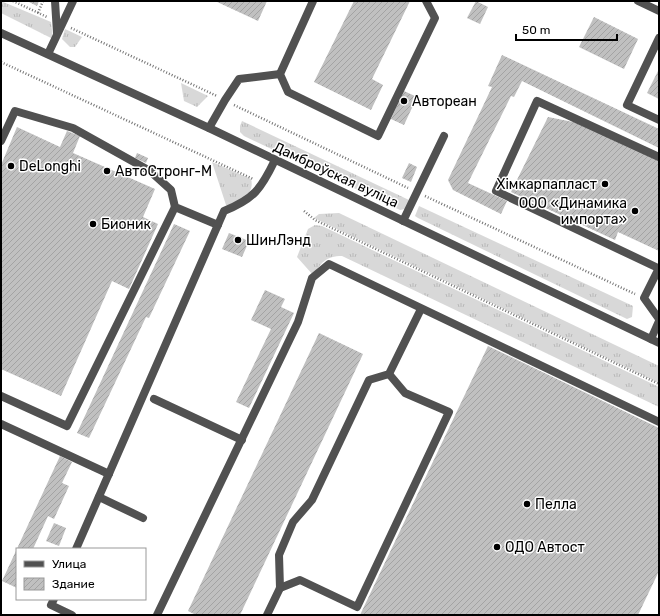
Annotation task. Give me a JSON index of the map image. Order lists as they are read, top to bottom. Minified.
{"streets":{"street":["Дамброўская вуліца"]},"places":["Автореан","DeLonghi","АвтоСтронг-М","Хімкарпапласт","ООО «Динамика импорта»","Бионик","ШинЛэнд","Пелла","ОДО Автост"],"legend":["Улица","Здание"],"scale_bar":"50 m"}
